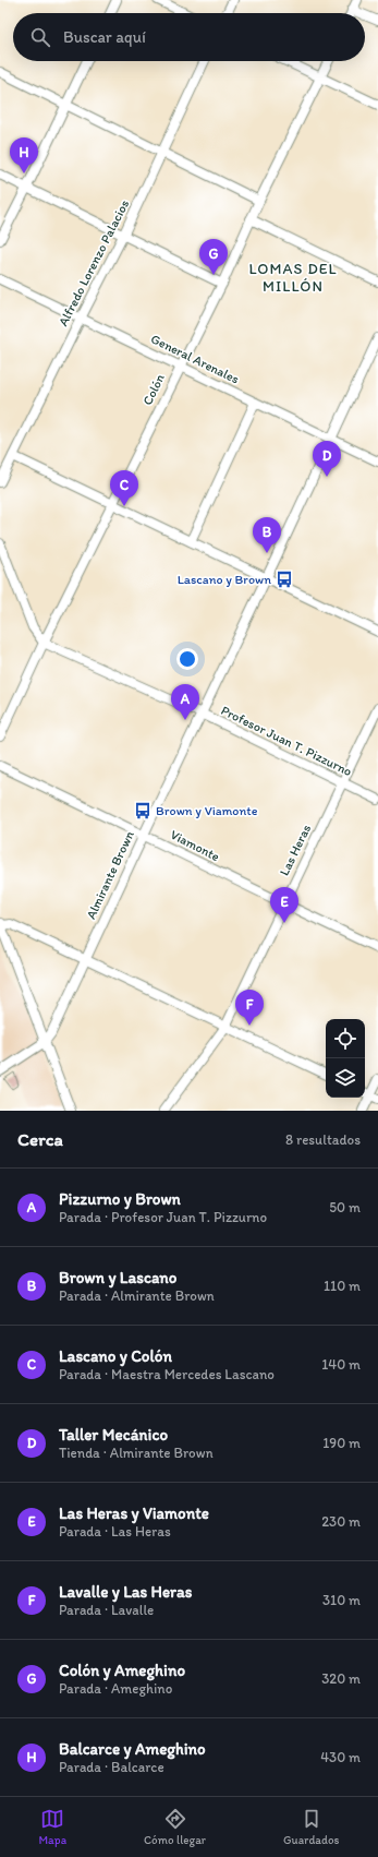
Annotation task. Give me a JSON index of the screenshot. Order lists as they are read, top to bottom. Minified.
{"streets":{"street":["Alfredo Lorenzo Palacios","General Arenales","Colón","Profesor Juan T. Pizzurno","Viamonte","Las Heras","Almirante Brown"]},"crossings":[["Alfredo Lorenzo Palacios","General Arenales"],["General Arenales","Colón"],["General Arenales","Almirante Brown"],["Colón","Profesor Juan T. Pizzurno"],["Profesor Juan T. Pizzurno","Las Heras"],["Profesor Juan T. Pizzurno","Almirante Brown"],["Viamonte","Las Heras"],["Viamonte","Almirante Brown"]],"districts":["LOMAS DEL MILLÓN"],"places":{"bus stop":["Lascano y Brown","Brown y Viamonte"]},"page":{"search":"Buscar aquí","pins":["H","G","D","C","B","A","E","F"],"heading":["Cerca","8 resultados"],"list":[{"mark":"A","name":"Pizzurno y Brown","note":"Parada · Profesor Juan T. Pizzurno","value":"50 m"},{"mark":"B","name":"Brown y Lascano","note":"Parada · Almirante Brown","value":"110 m"},{"mark":"C","name":"Lascano y Colón","note":"Parada · Maestra Mercedes Lascano","value":"140 m"},{"mark":"D","name":"Taller Mecánico","note":"Tienda · Almirante Brown","value":"190 m"},{"mark":"E","name":"Las Heras y Viamonte","note":"Parada · Las Heras","value":"230 m"},{"mark":"F","name":"Lavalle y Las Heras","note":"Parada · Lavalle","value":"310 m"},{"mark":"G","name":"Colón y Ameghino","note":"Parada · Ameghino","value":"320 m"},{"mark":"H","name":"Balcarce y Ameghino","note":"Parada · Balcarce","value":"430 m"}],"nav":["Mapa","Cómo llegar","Guardados"]}}
